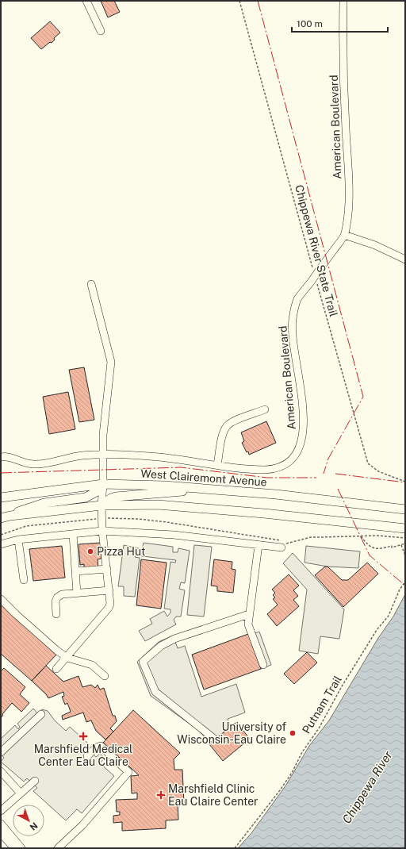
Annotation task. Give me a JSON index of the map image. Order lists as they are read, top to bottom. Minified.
{"streets":{"main road":["West Clairemont Avenue"],"street":["American Boulevard"],"path":["Chippewa River State Trail","Putnam Trail"]},"crossings":[["American Boulevard","Chippewa River State Trail"]],"water":["Chippewa River"],"places":{"other":["Pizza Hut","University of Wisconsin-Eau Claire"],"health":["Marshfield Medical Center Eau Claire","Marshfield Clinic Eau Claire Center"]},"scale_bar":"100 m","north":"bottom right"}
